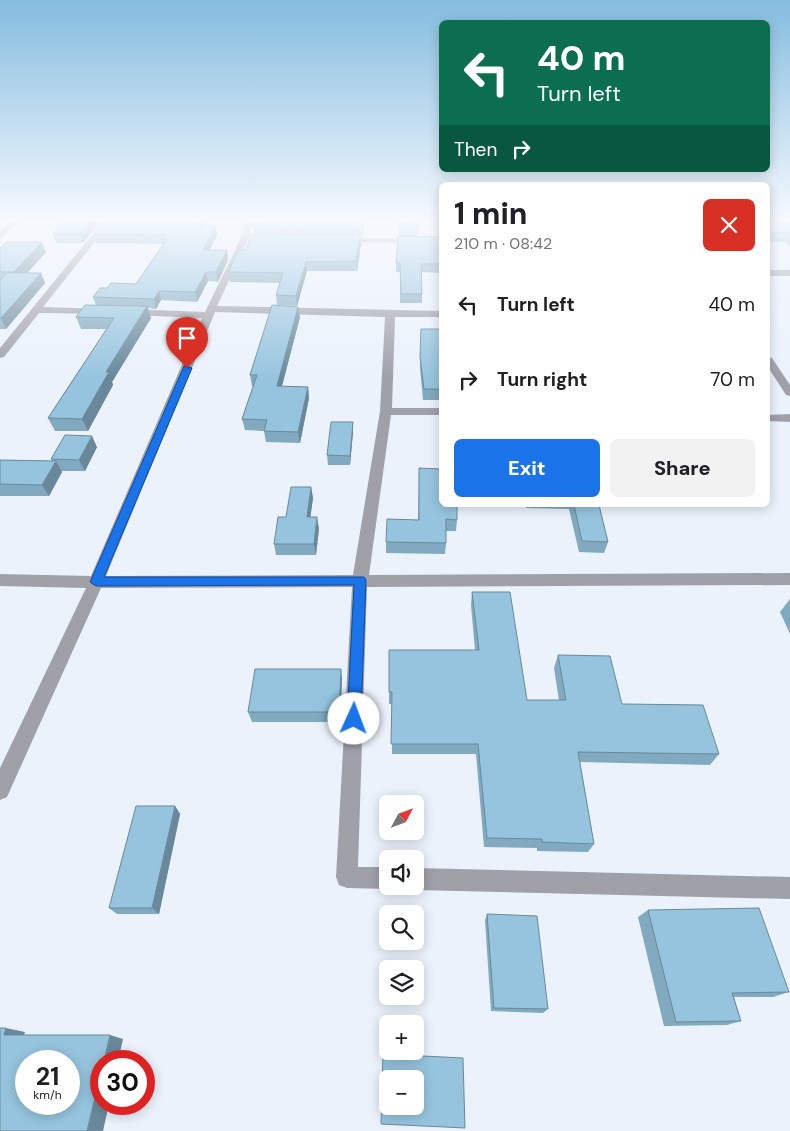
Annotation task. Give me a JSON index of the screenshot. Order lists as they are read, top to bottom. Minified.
{"north":"top right","page":{"turn":["40 m","Turn left"],"then":"Then","heading":["1 min","210 m · 08:42"],"list":[{"name":"Turn left","value":"40 m"},{"name":"Turn right","value":"70 m"}],"buttons":["Exit","Share"],"map_buttons":["+","−"],"speed":"21 km/h","limit":"30"}}
